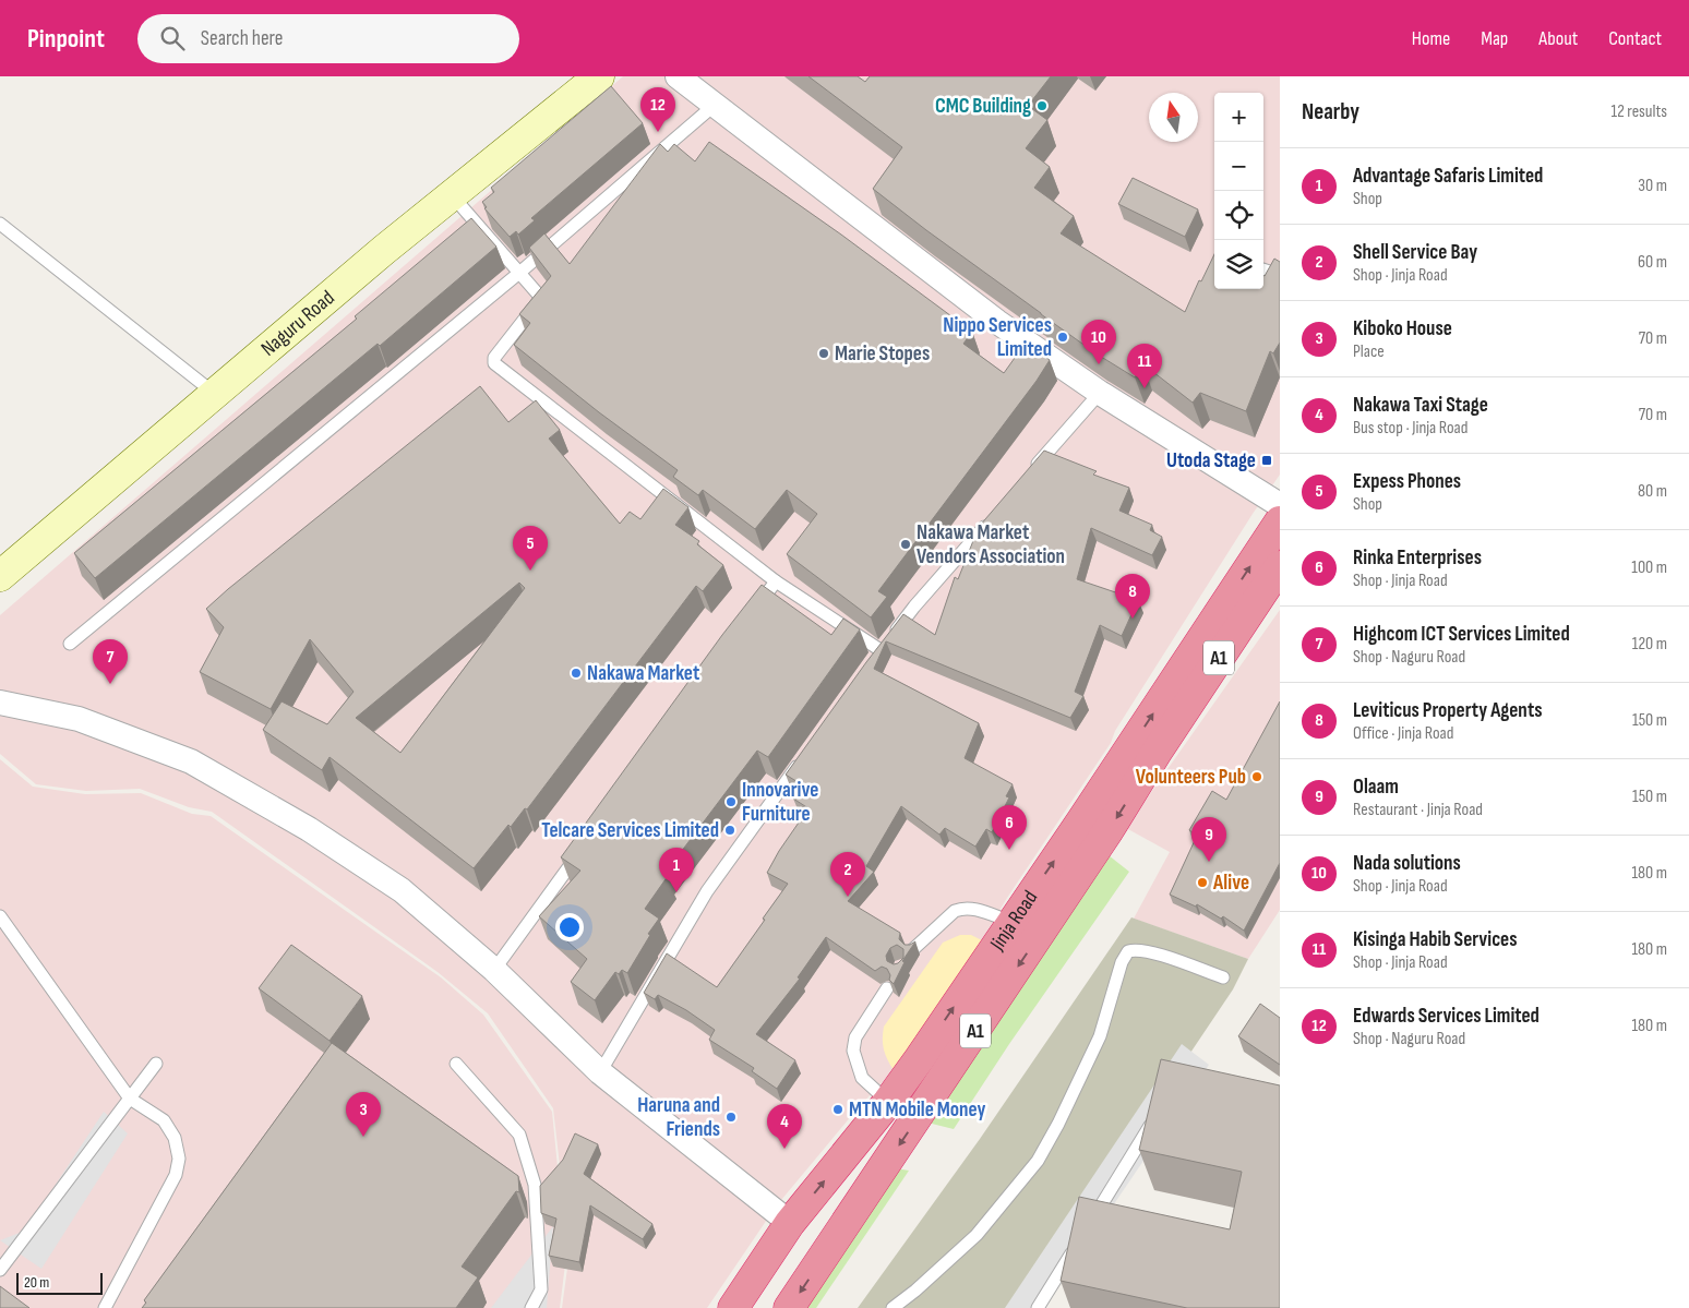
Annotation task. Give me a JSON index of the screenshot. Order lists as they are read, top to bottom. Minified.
{"streets":{"highway":["A1","Jinja Road"],"street":["Naguru Road"]},"places":{"other":["CMC Building","Nippo Services Limited","Marie Stopes","Nakawa Market Vendors Association","Nakawa Market","Volunteers Pub","Innovarive Furniture","Telcare Services Limited","Alive","MTN Mobile Money","Haruna and Friends"],"transit":["Utoda Stage"]},"scale_bar":"20 m","north":"top","page":{"header":"Pinpoint","search":"Search here","nav":["Home","Map","About","Contact"],"heading":["Nearby","12 results"],"pins":["12","10","11","5","8","7","6","9","1","2","3","4"],"map_buttons":["+","−"],"list":[{"mark":"1","name":"Advantage Safaris Limited","note":"Shop","value":"30 m"},{"mark":"2","name":"Shell Service Bay","note":"Shop · Jinja Road","value":"60 m"},{"mark":"3","name":"Kiboko House","note":"Place","value":"70 m"},{"mark":"4","name":"Nakawa Taxi Stage","note":"Bus stop · Jinja Road","value":"70 m"},{"mark":"5","name":"Expess Phones","note":"Shop","value":"80 m"},{"mark":"6","name":"Rinka Enterprises","note":"Shop · Jinja Road","value":"100 m"},{"mark":"7","name":"Highcom ICT Services Limited","note":"Shop · Naguru Road","value":"120 m"},{"mark":"8","name":"Leviticus Property Agents","note":"Office · Jinja Road","value":"150 m"},{"mark":"9","name":"Olaam","note":"Restaurant · Jinja Road","value":"150 m"},{"mark":"10","name":"Nada solutions","note":"Shop · Jinja Road","value":"180 m"},{"mark":"11","name":"Kisinga Habib Services","note":"Shop · Jinja Road","value":"180 m"},{"mark":"12","name":"Edwards Services Limited","note":"Shop · Naguru Road","value":"180 m"}],"scale":"20 m"}}
